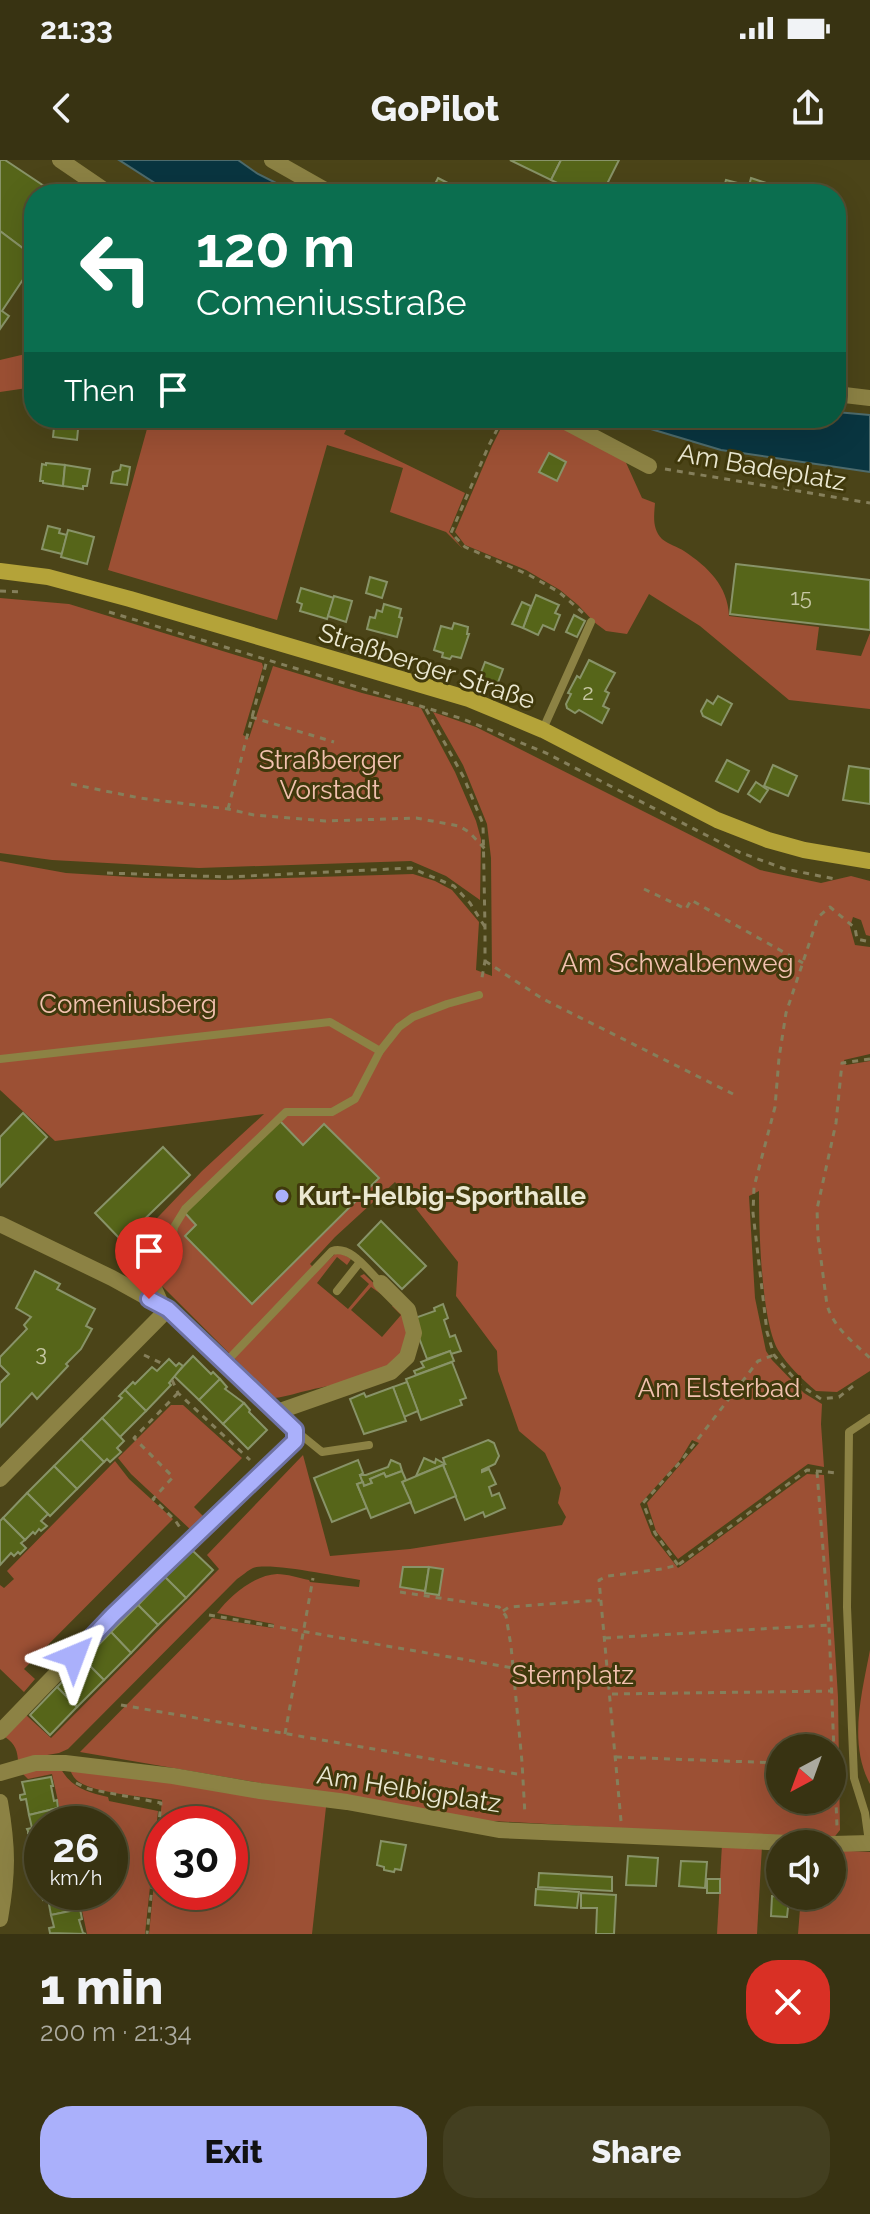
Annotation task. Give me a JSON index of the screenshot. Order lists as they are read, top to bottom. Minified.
{"streets":{"main road":["Straßberger Straße"],"street":["Am Helbigplatz"],"path":["Am Badeplatz"]},"parks":["Straßberger Vorstadt","Am Schwalbenweg","Comeniusberg","Am Elsterbad","Sternplatz"],"places":["Kurt-Helbig-Sporthalle"],"house_numbers":["15","2","3"],"north":"bottom left","page":{"status":"21:33","header":"GoPilot","turn":["120 m","Comeniusstraße"],"then":"Then","speed":"26 km/h","limit":"30","heading":["1 min","200 m · 21:34"],"buttons":["Exit","Share"]}}
